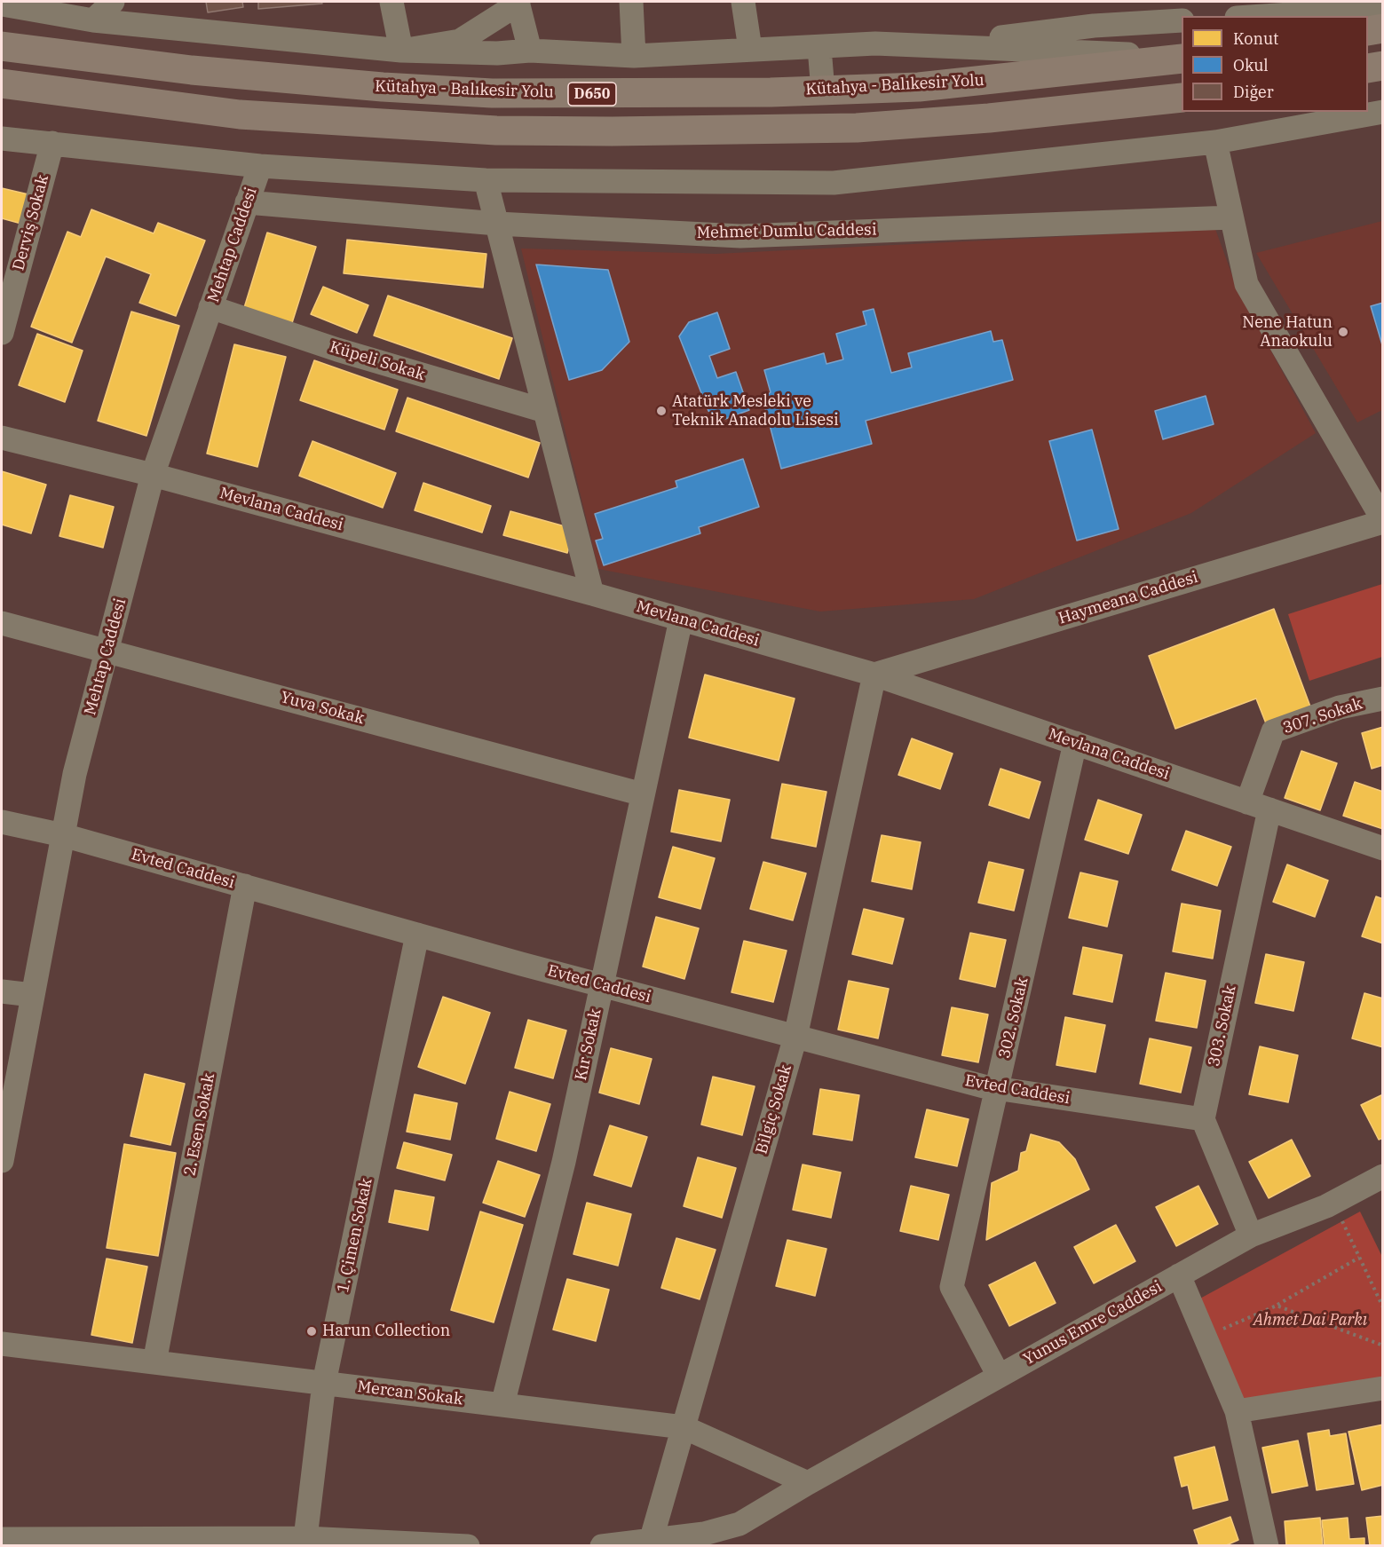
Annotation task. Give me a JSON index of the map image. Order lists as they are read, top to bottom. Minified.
{"streets":{"highway":["Kütahya - Balıkesir Yolu","D650"],"street":["Derviş Sokak","Mehmet Dumlu Caddesi","Mehtap Caddesi","Küpeli Sokak","Mevlana Caddesi","Haymeana Caddesi","Yuva Sokak","307. Sokak","Evted Caddesi","302. Sokak","303. Sokak","Kır Sokak","Bilgiç Sokak","2. Esen Sokak","1. Çimen Sokak","Yunus Emre Caddesi","Mercan Sokak"]},"crossings":[["Mehmet Dumlu Caddesi","Mehtap Caddesi"],["Mehtap Caddesi","Küpeli Sokak"],["Mehtap Caddesi","Mevlana Caddesi"],["Mehtap Caddesi","Yuva Sokak"],["Mehtap Caddesi","Evted Caddesi"],["Mevlana Caddesi","Haymeana Caddesi"],["Mevlana Caddesi","307. Sokak"],["Mevlana Caddesi","302. Sokak"],["Mevlana Caddesi","303. Sokak"],["Mevlana Caddesi","Kır Sokak"],["Mevlana Caddesi","Bilgiç Sokak"],["Haymeana Caddesi","Bilgiç Sokak"],["Yuva Sokak","Kır Sokak"],["307. Sokak","303. Sokak"],["Evted Caddesi","302. Sokak"],["Evted Caddesi","303. Sokak"],["Evted Caddesi","Kır Sokak"],["Evted Caddesi","Bilgiç Sokak"],["Evted Caddesi","2. Esen Sokak"],["Evted Caddesi","1. Çimen Sokak"],["302. Sokak","Yunus Emre Caddesi"],["Kır Sokak","Mercan Sokak"],["Bilgiç Sokak","Yunus Emre Caddesi"],["Bilgiç Sokak","Mercan Sokak"],["2. Esen Sokak","Mercan Sokak"],["1. Çimen Sokak","Mercan Sokak"],["Yunus Emre Caddesi","Mercan Sokak"]],"parks":["Ahmet Dai Parkı"],"places":["Nene Hatun Anaokulu","Atatürk Mesleki ve Teknik Anadolu Lisesi","Harun Collection"],"legend":["Konut","Okul","Diğer"]}
